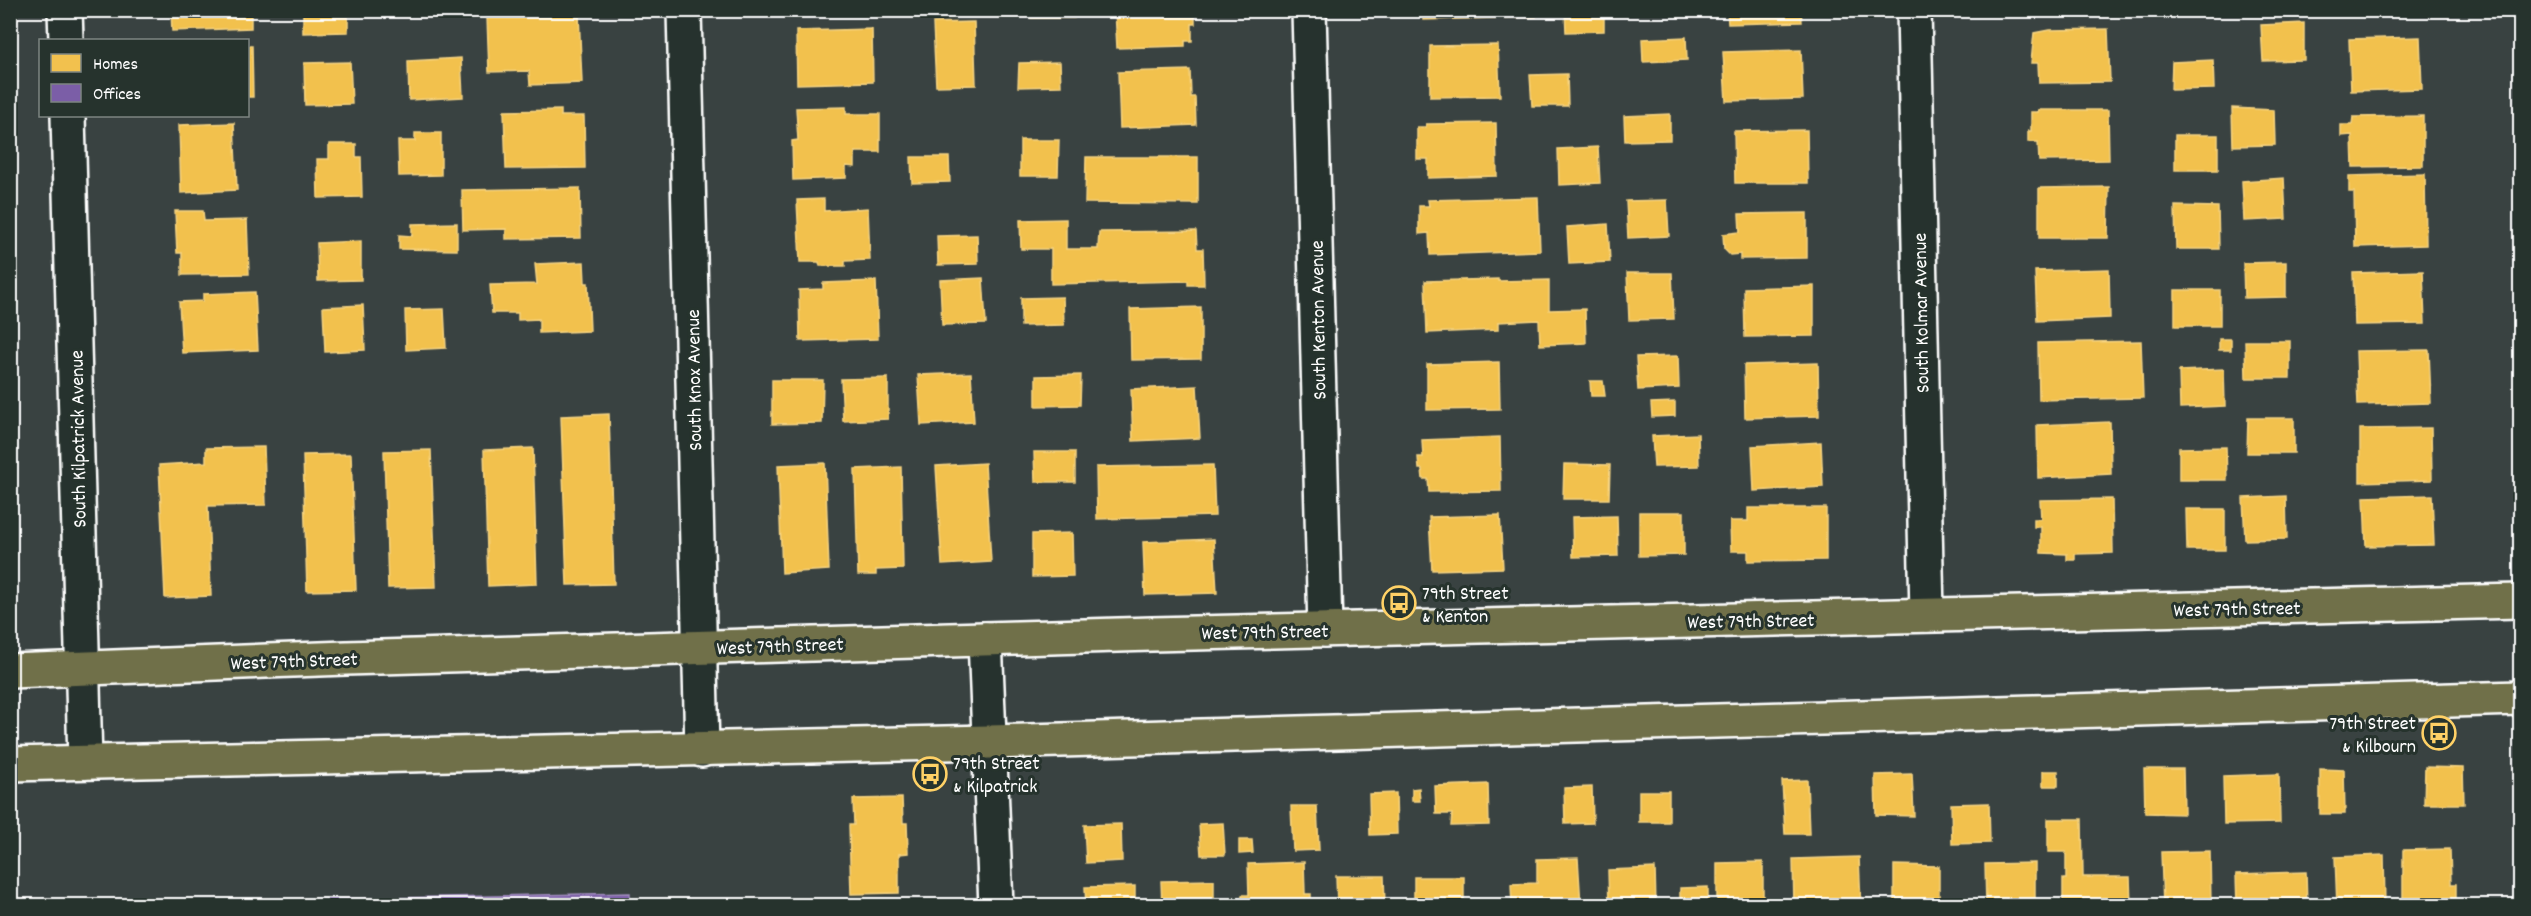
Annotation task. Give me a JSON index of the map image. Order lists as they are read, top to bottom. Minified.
{"streets":{"main road":["West 79th Street"],"street":["South Kolmar Avenue","South Kenton Avenue","South Knox Avenue","South Kilpatrick Avenue"]},"crossings":[["South Kolmar Avenue","West 79th Street"],["South Kenton Avenue","West 79th Street"],["South Knox Avenue","West 79th Street"],["South Kilpatrick Avenue","West 79th Street"]],"places":{"bus stop":["79th Street & Kenton","79th Street & Kilbourn","79th Street & Kilpatrick"]},"legend":["Homes","Offices"]}
